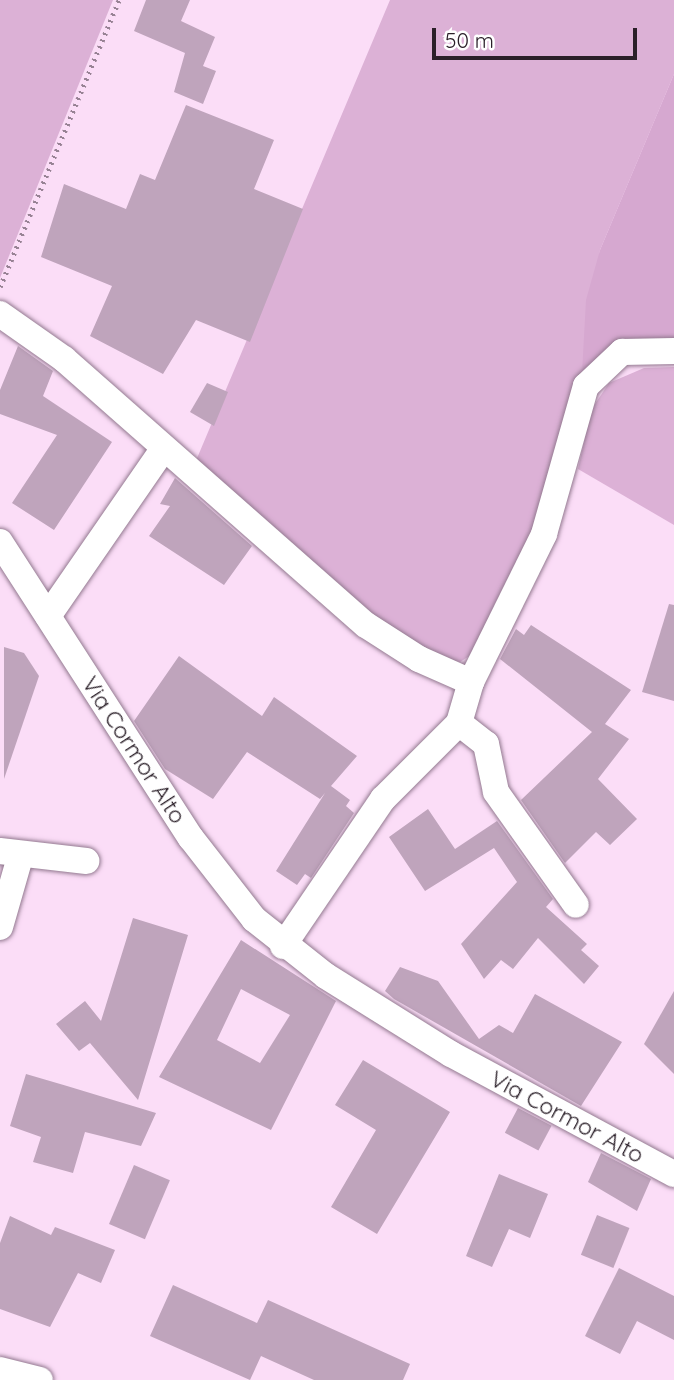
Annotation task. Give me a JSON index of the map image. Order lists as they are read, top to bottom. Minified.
{"streets":{"street":["Via Cormor Alto"]},"scale_bar":"50 m"}
